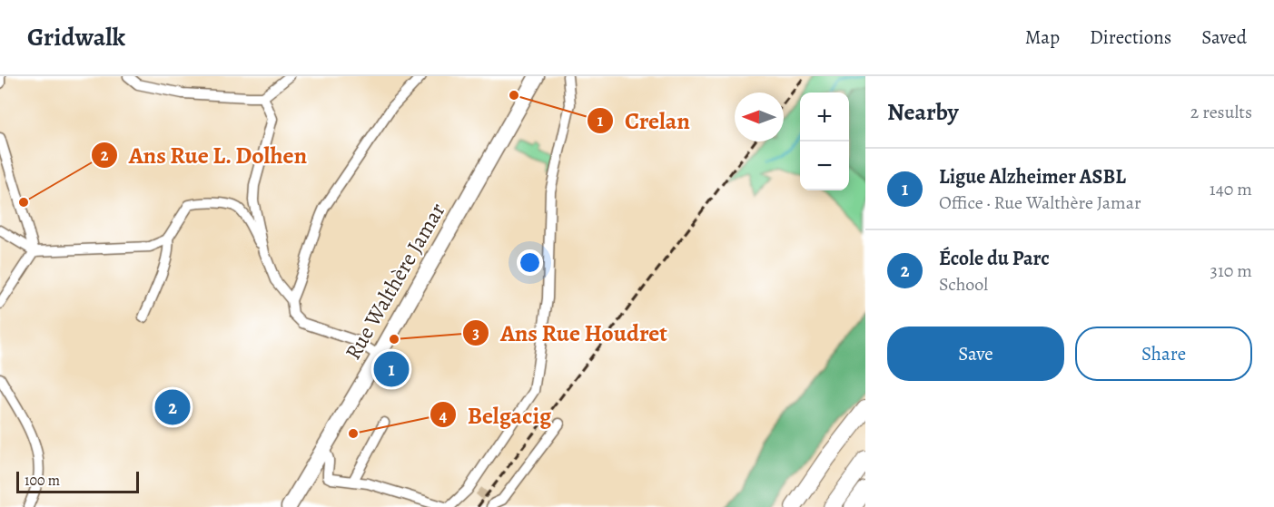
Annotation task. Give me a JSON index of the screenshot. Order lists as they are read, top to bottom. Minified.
{"streets":{"main road":["Rue Walthère Jamar"]},"places":["Crelan","Ans Rue L. Dolhen","Ans Rue Houdret","Belgacig"],"scale_bar":"100 m","north":"left","page":{"header":"Gridwalk","nav":["Map","Directions","Saved"],"heading":["Nearby","2 results"],"map_buttons":["+","−"],"list":[{"mark":"1","name":"Ligue Alzheimer ASBL","note":"Office · Rue Walthère Jamar","value":"140 m"},{"mark":"2","name":"École du Parc","note":"School","value":"310 m"}],"buttons":["Save","Share"],"pins":["1","2"],"scale":"100 m"}}
